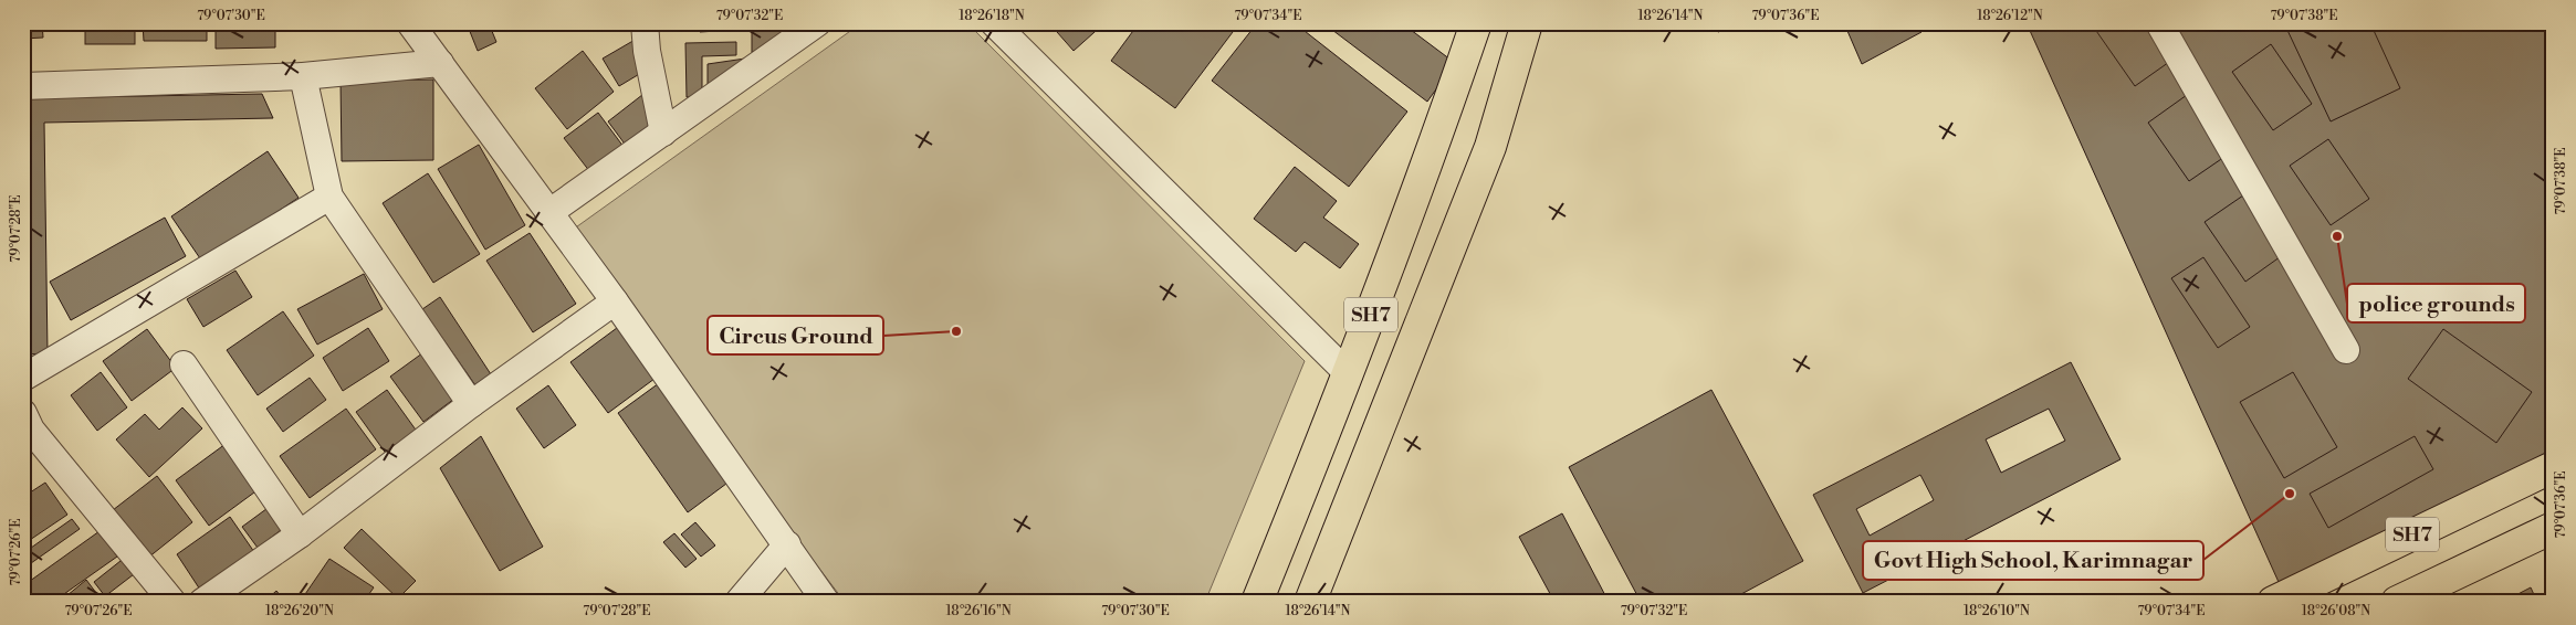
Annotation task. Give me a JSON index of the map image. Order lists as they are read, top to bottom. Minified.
{"streets":{"main road":["SH7"]},"places":["police grounds","Circus Ground","Govt High School, Karimnagar"],"coordinates":["79°07'30\"E","79°07'32\"E","18°26'18\"N","79°07'34\"E","18°26'14\"N","79°07'36\"E","18°26'12\"N","79°07'38\"E","79°07'28\"E","79°07'26\"E","18°26'20\"N","18°26'16\"N","18°26'10\"N","18°26'08\"N"]}
